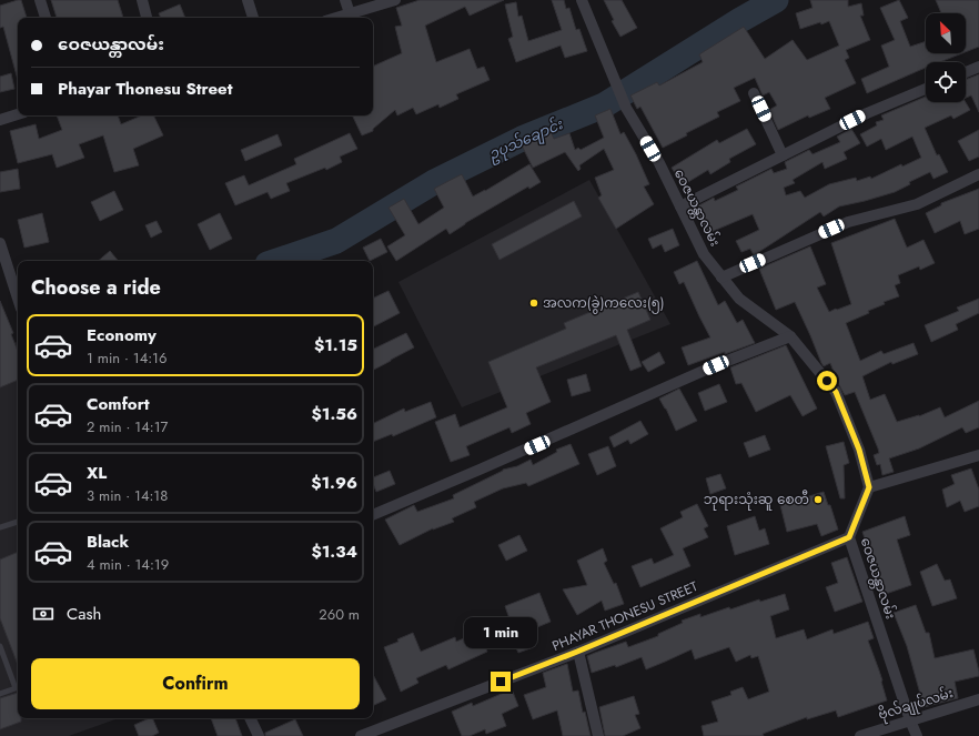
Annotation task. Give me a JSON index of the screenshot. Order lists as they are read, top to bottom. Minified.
{"streets":{"street":["ဝေဇယန္တာလမ်း","PHAYAR THONESU STREET","ဗိုလ်ချုပ်လမ်း"]},"crossings":[["ဝေဇယန္တာလမ်း","PHAYAR THONESU STREET"],["ဝေဇယန္တာလမ်း","ဗိုလ်ချုပ်လမ်း"]],"water":["ဥပုသ်ချောင်း"],"places":["အလက(ခွဲ)ကလေး(၅)","ဘုရားသုံးဆူ စေတီ"],"north":"top left","page":{"banner":["ဝေဇယန္တာလမ်း","Phayar Thonesu Street"],"heading":"Choose a ride","list":[{"name":"Economy","note":"1 min · 14:16","value":"$1.15"},{"name":"Comfort","note":"2 min · 14:17","value":"$1.56"},{"name":"XL","note":"3 min · 14:18","value":"$1.96"},{"name":"Black","note":"4 min · 14:19","value":"$1.34"}],"pay":["Cash","260 m"],"bubble":"1 min","buttons":"Confirm"}}
